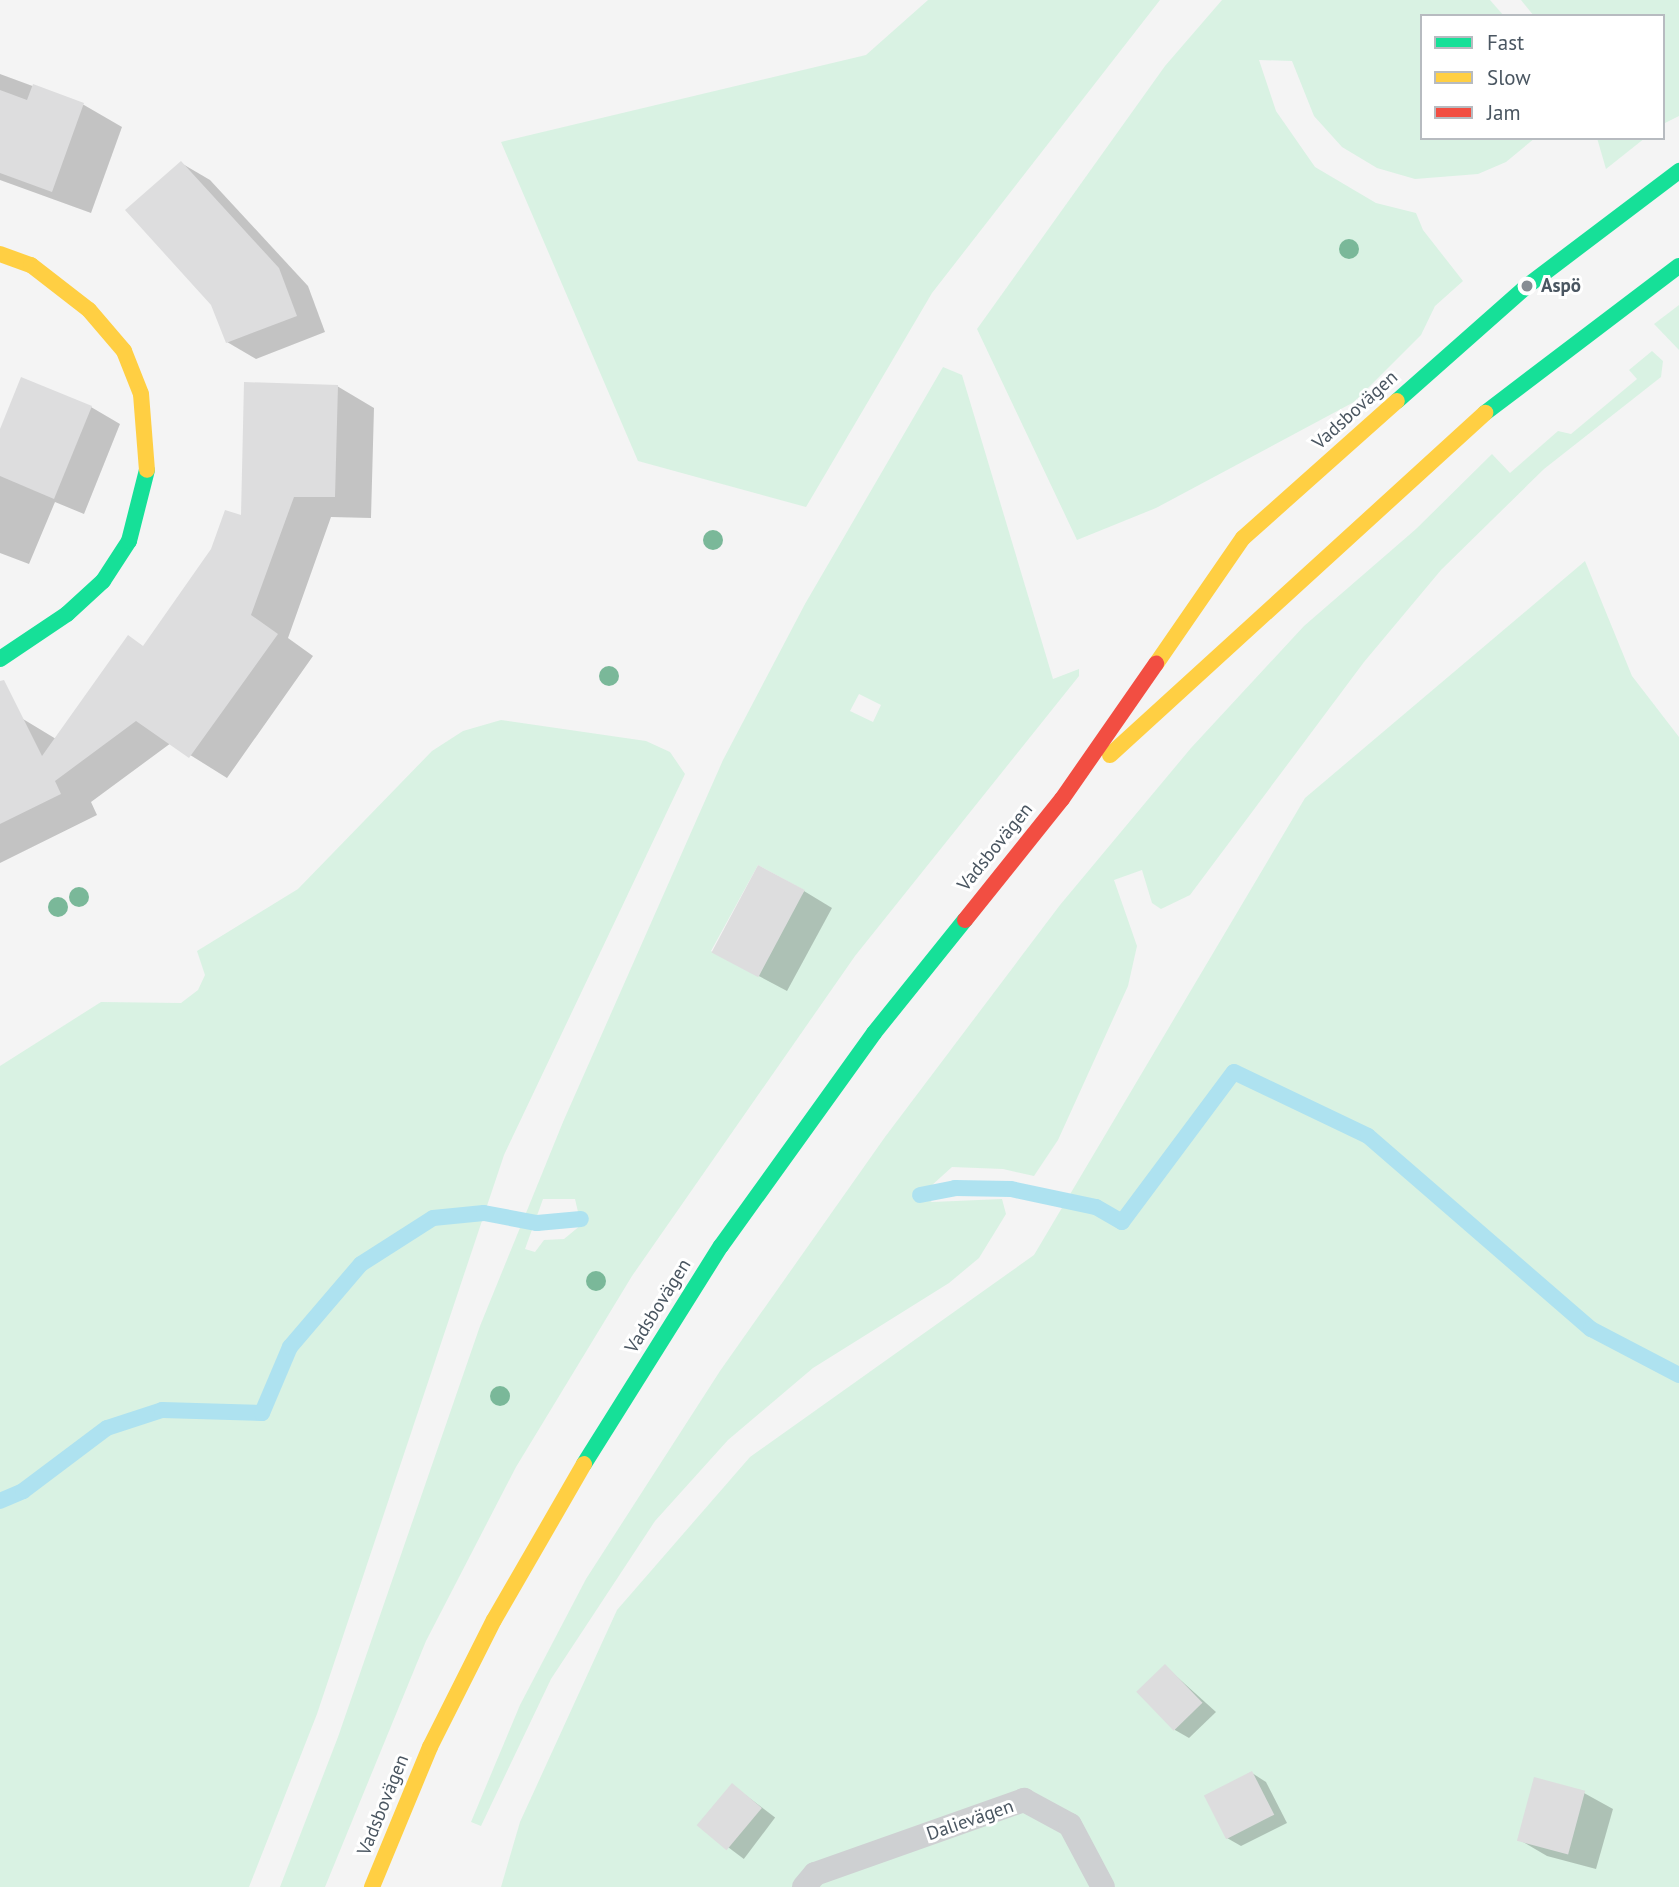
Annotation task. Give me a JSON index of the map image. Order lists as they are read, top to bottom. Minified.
{"streets":{"main road":["Vadsbovägen"],"lane":["Dalievägen"]},"places":["Aspö"],"legend":["Fast","Slow","Jam"]}
